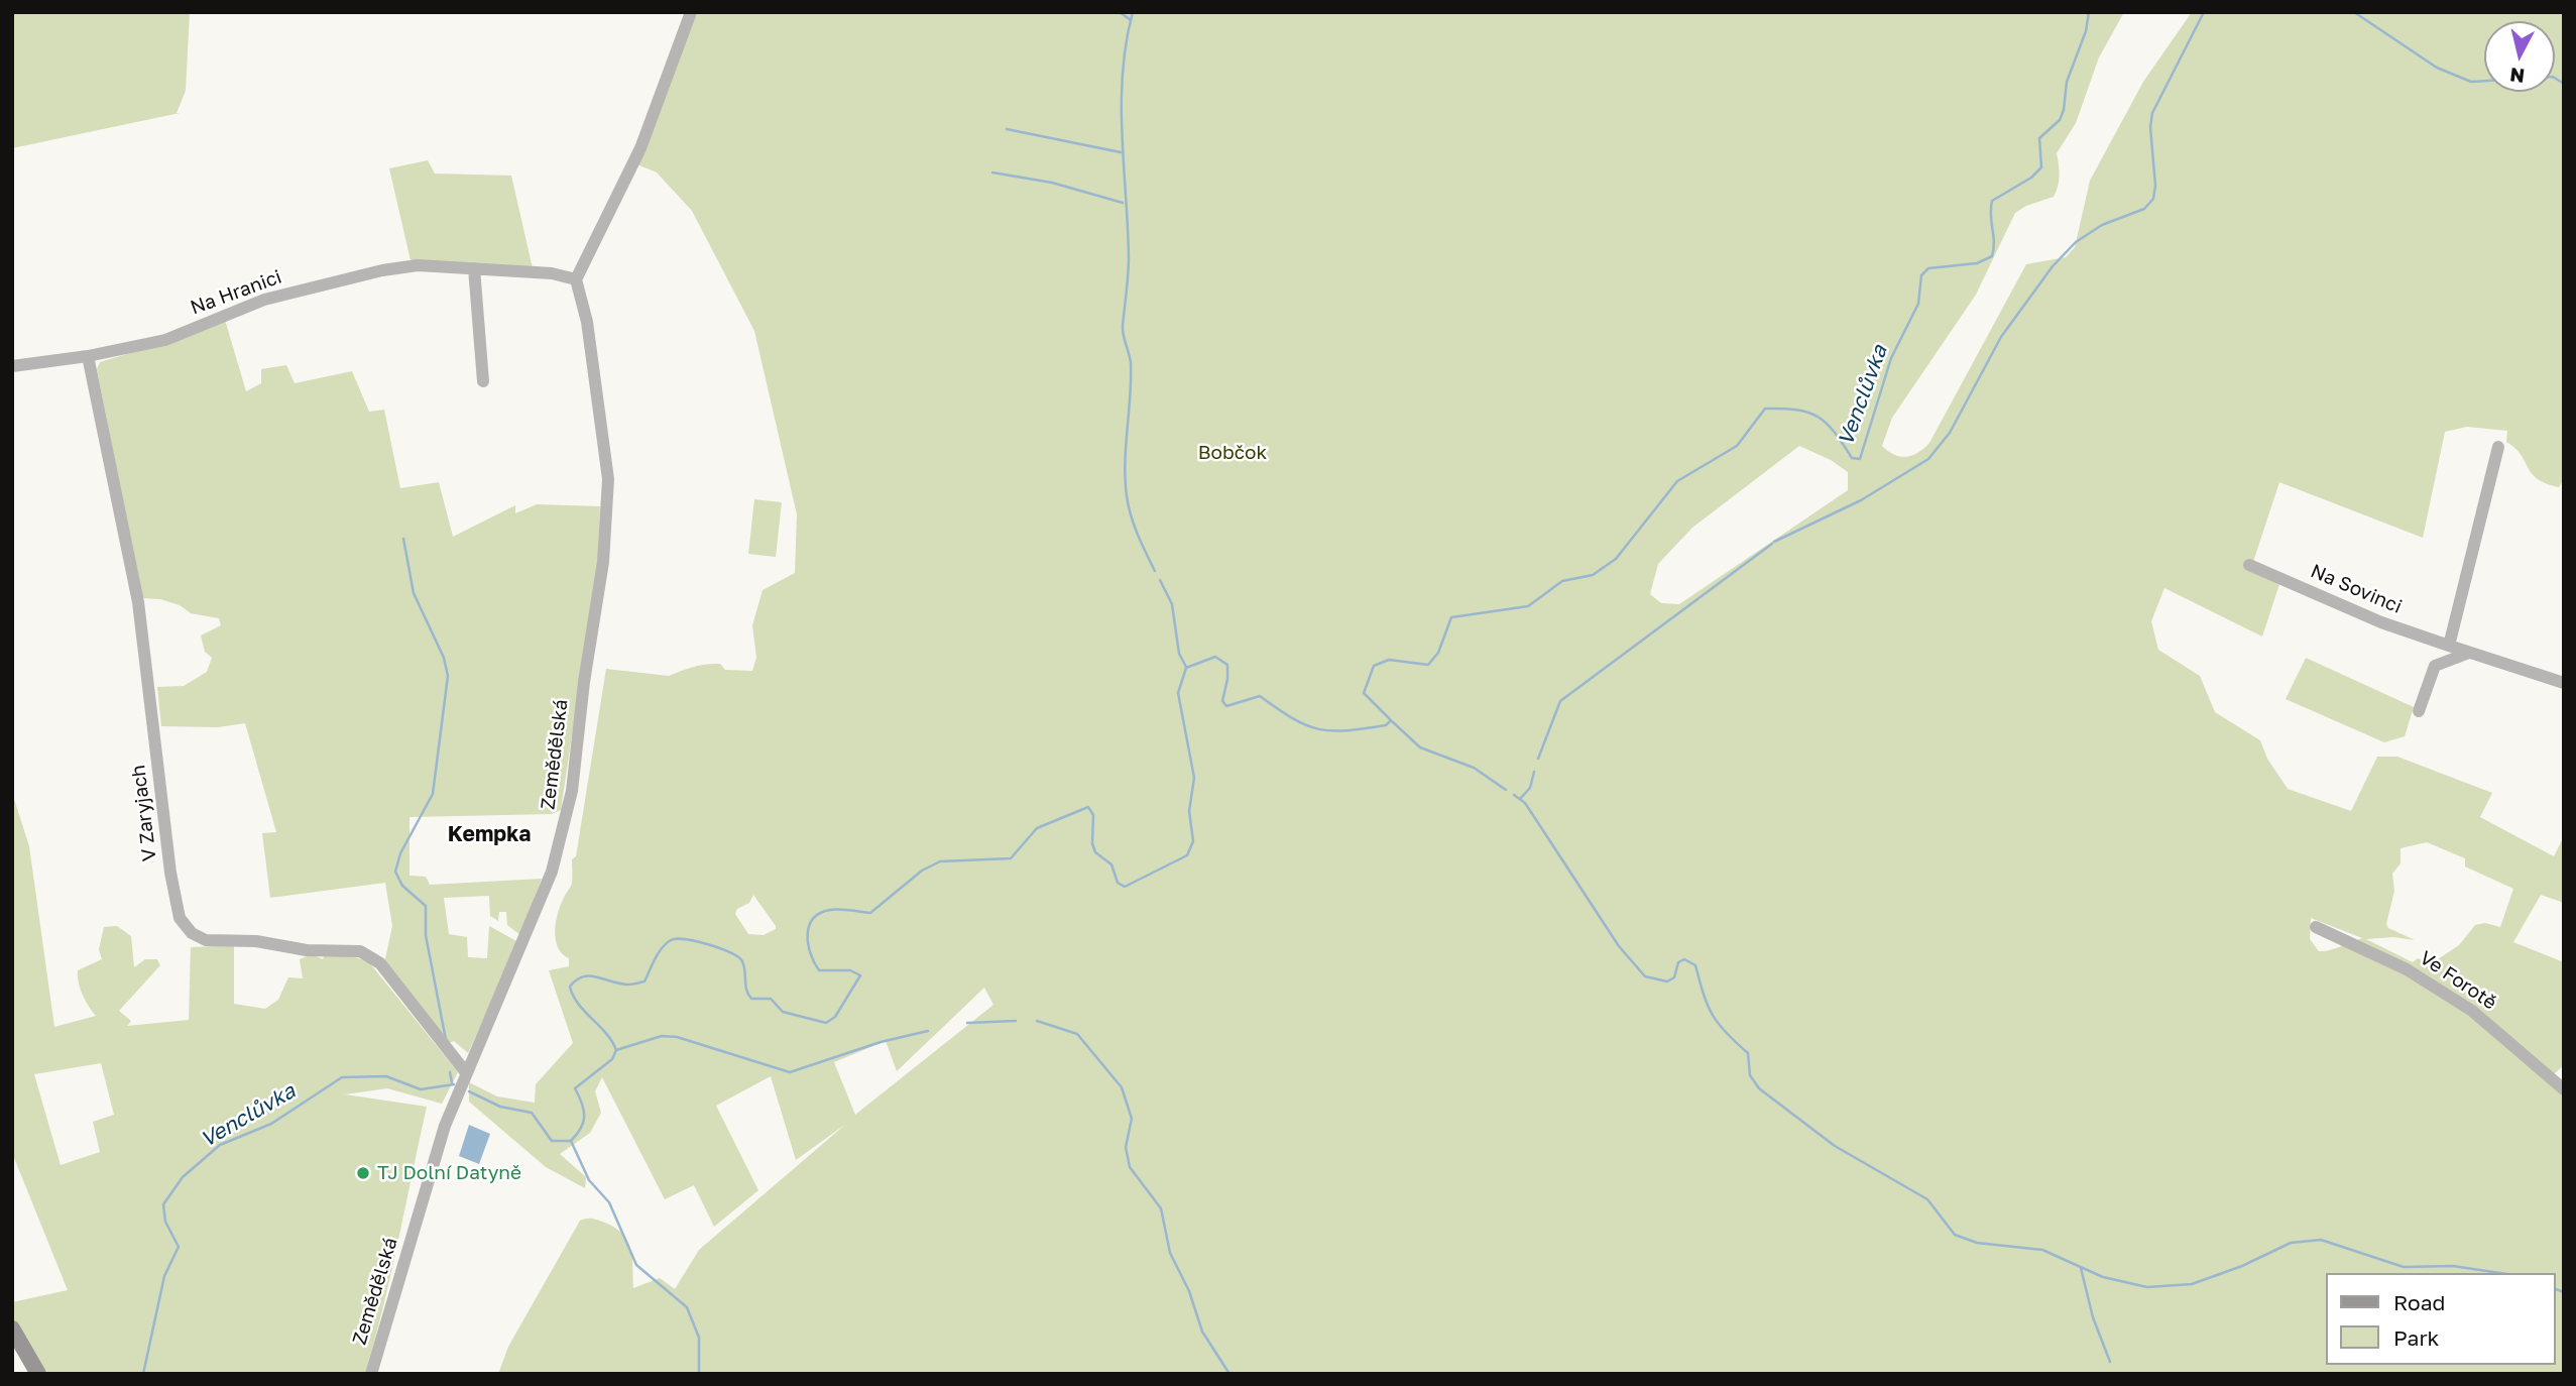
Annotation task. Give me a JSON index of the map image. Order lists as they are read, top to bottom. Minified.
{"streets":{"street":["Na Hranici","Na Sovinci","Zemědělská","V Zaryjach","Ve Forotě"]},"crossings":[["Na Hranici","Zemědělská"],["Na Hranici","V Zaryjach"],["Zemědělská","V Zaryjach"]],"districts":["Kempka"],"water":["Venclůvka"],"parks":["Bobčok"],"places":["TJ Dolní Datyně"],"legend":["Road","Park"],"north":"bottom"}
